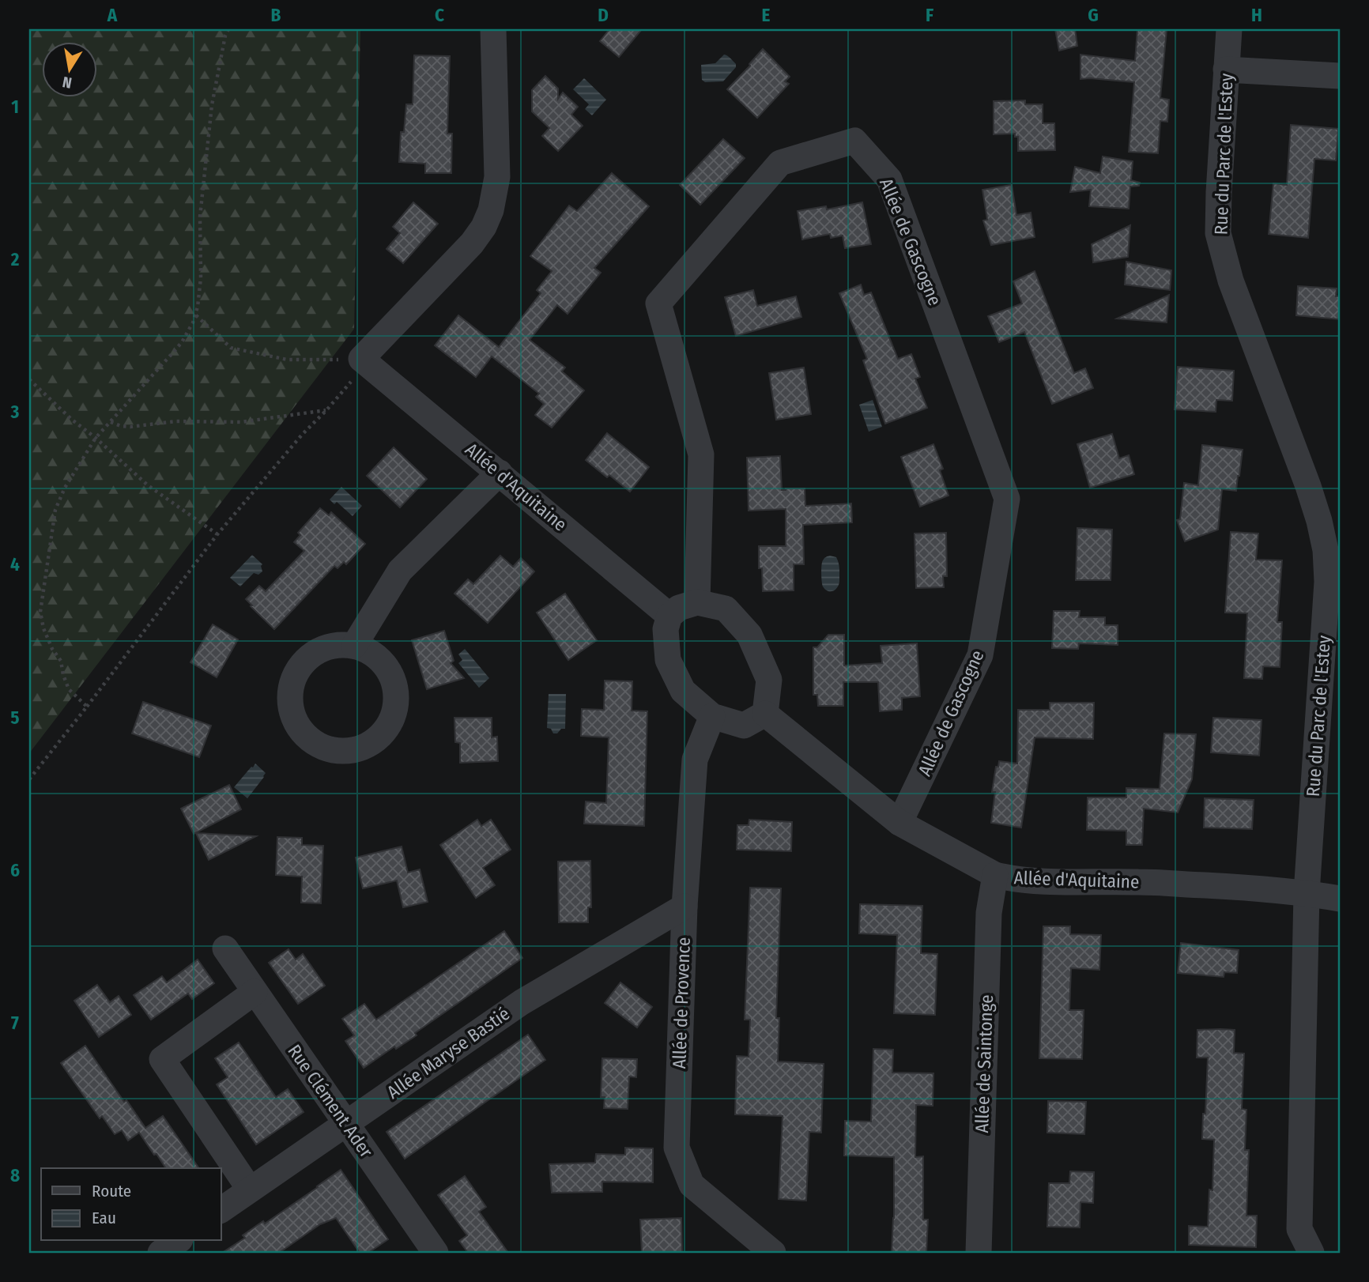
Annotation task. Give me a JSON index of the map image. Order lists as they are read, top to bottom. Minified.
{"streets":{"street":["Rue du Parc de l'Estey","Allée de Gascogne","Allée d'Aquitaine","Allée de Provence","Allée Maryse Bastié","Allée de Saintonge","Rue Clément Ader"]},"crossings":[["Rue du Parc de l'Estey","Allée d'Aquitaine"],["Allée de Gascogne","Allée d'Aquitaine"],["Allée de Gascogne","Allée de Provence"],["Allée d'Aquitaine","Allée de Provence"],["Allée d'Aquitaine","Allée de Saintonge"],["Allée de Provence","Allée Maryse Bastié"],["Allée Maryse Bastié","Rue Clément Ader"]],"legend":["Route","Eau"],"north":"bottom","grid":{"columns":["A","B","C","D","E","F","G","H"],"rows":["1","2","3","4","5","6","7","8"]}}
